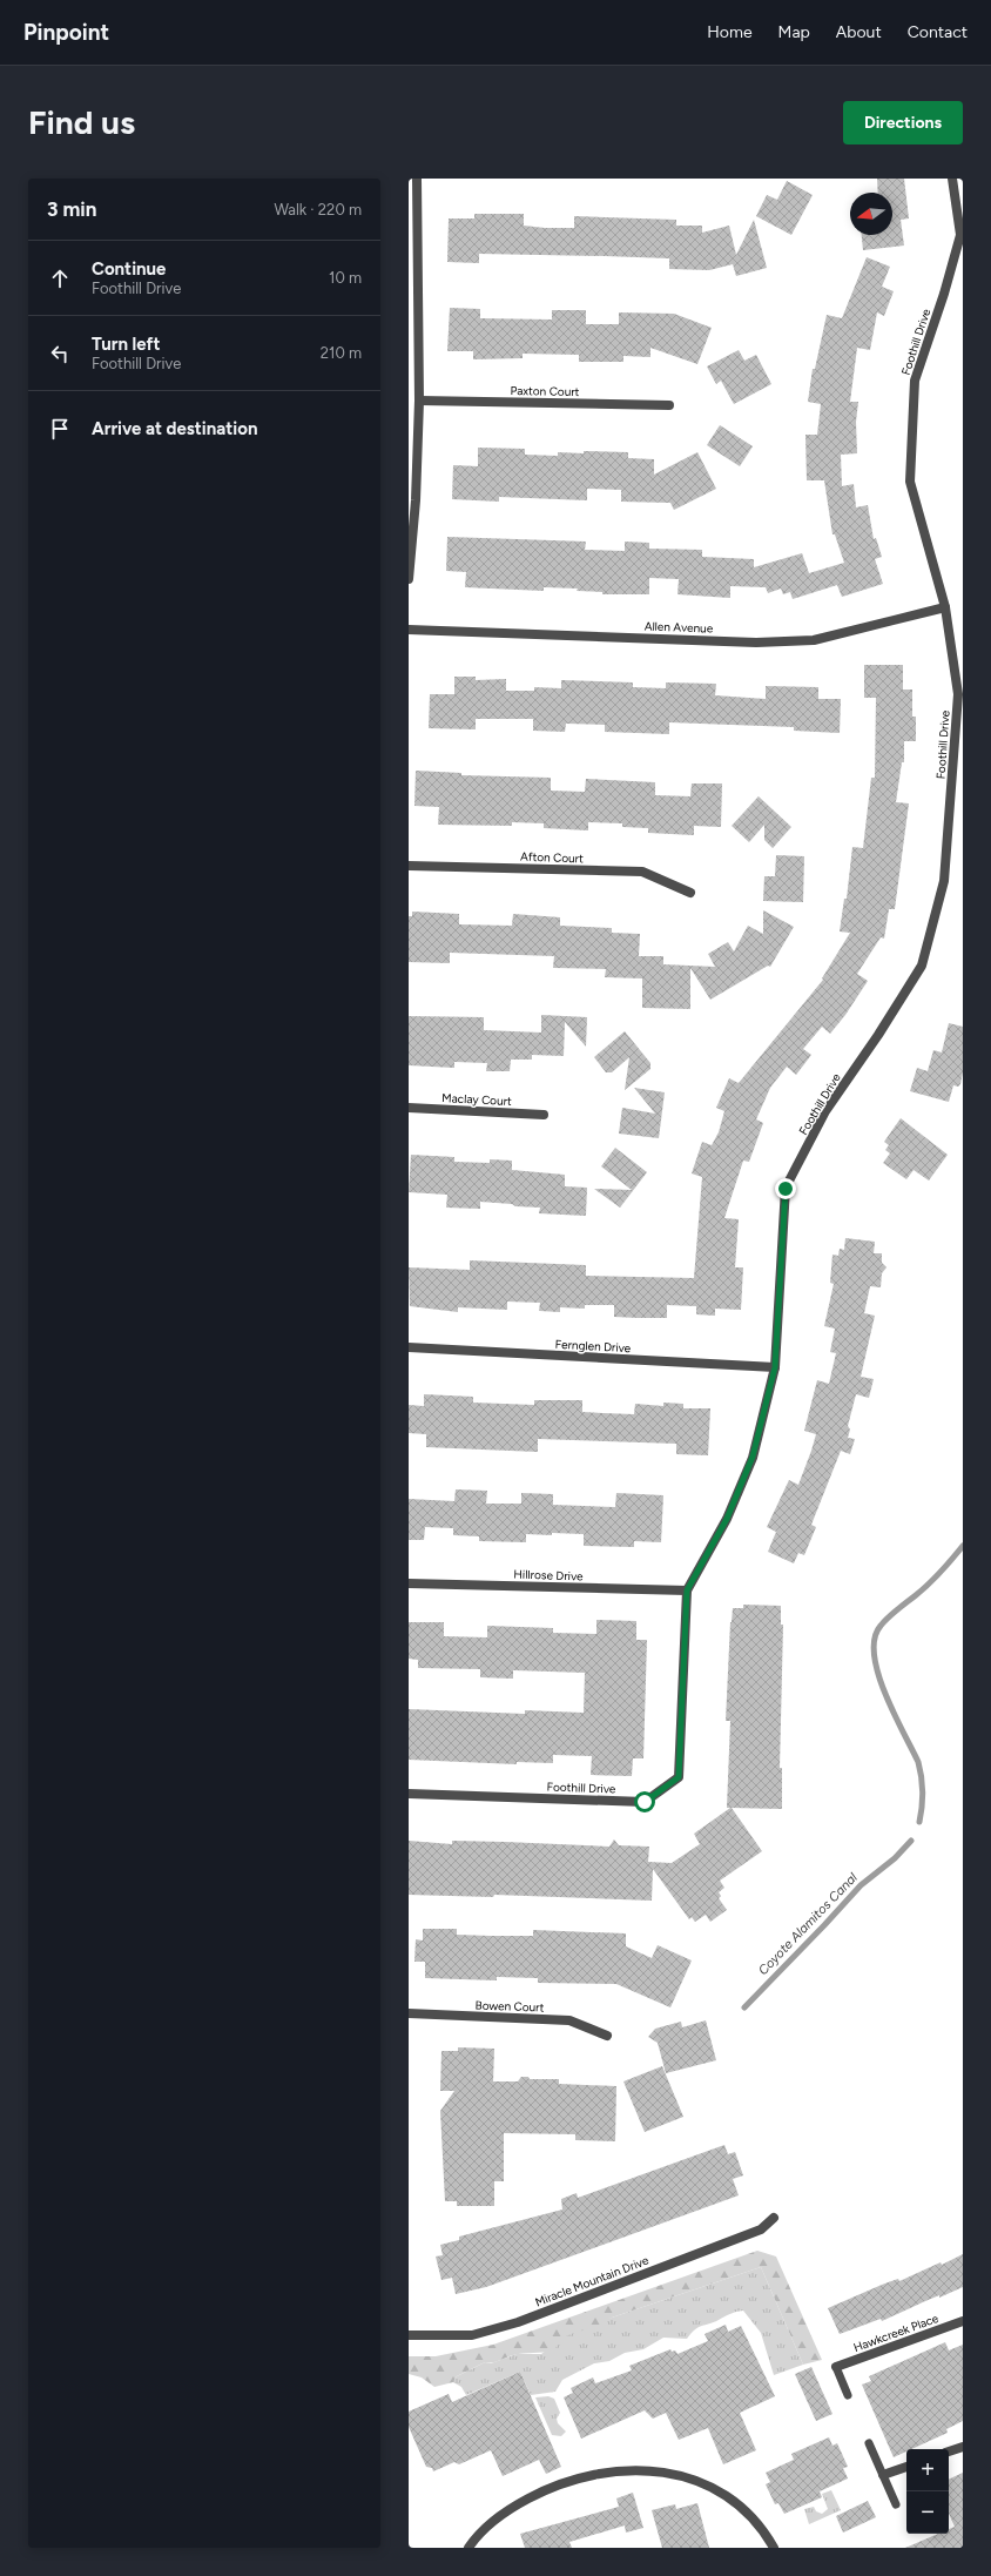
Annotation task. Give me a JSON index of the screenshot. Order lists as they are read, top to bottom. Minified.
{"streets":{"street":["Foothill Drive","Paxton Court","Allen Avenue","Afton Court","Maclay Court","Fernglen Drive","Hillrose Drive","Bowen Court","Miracle Mountain Drive","Hawkcreek Place"]},"crossings":[["Foothill Drive","Allen Avenue"],["Foothill Drive","Fernglen Drive"],["Foothill Drive","Hillrose Drive"]],"water":["Coyote Alamitos Canal"],"north":"left","page":{"header":"Pinpoint","nav":["Home","Map","About","Contact"],"buttons":"Directions","title":"Find us","heading":["3 min","Walk · 220 m"],"list":[["Continue","Foothill Drive","10 m"],["Turn left","Foothill Drive","210 m"],"Arrive at destination"],"map_buttons":["+","−"]}}
